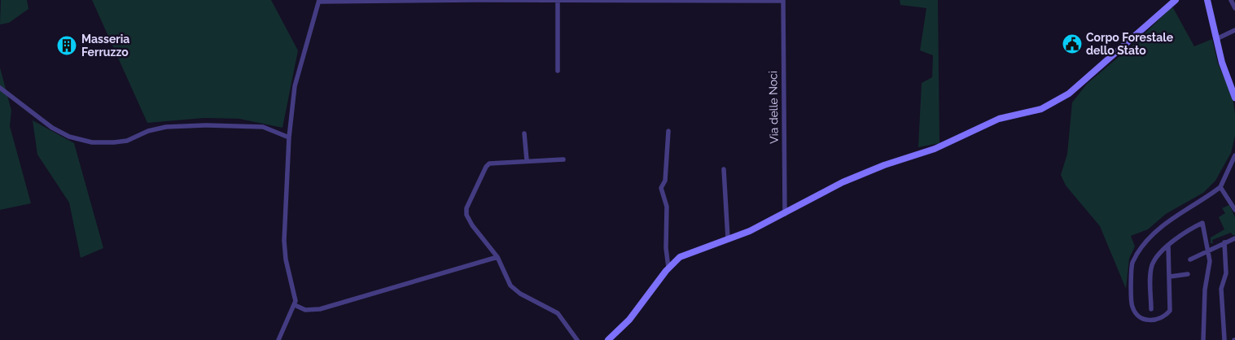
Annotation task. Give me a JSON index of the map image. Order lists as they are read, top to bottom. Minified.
{"streets":{"street":["Via delle Noci"]},"places":{"public building":["Corpo Forestale dello Stato"],"building":["Masseria Ferruzzo"]}}
